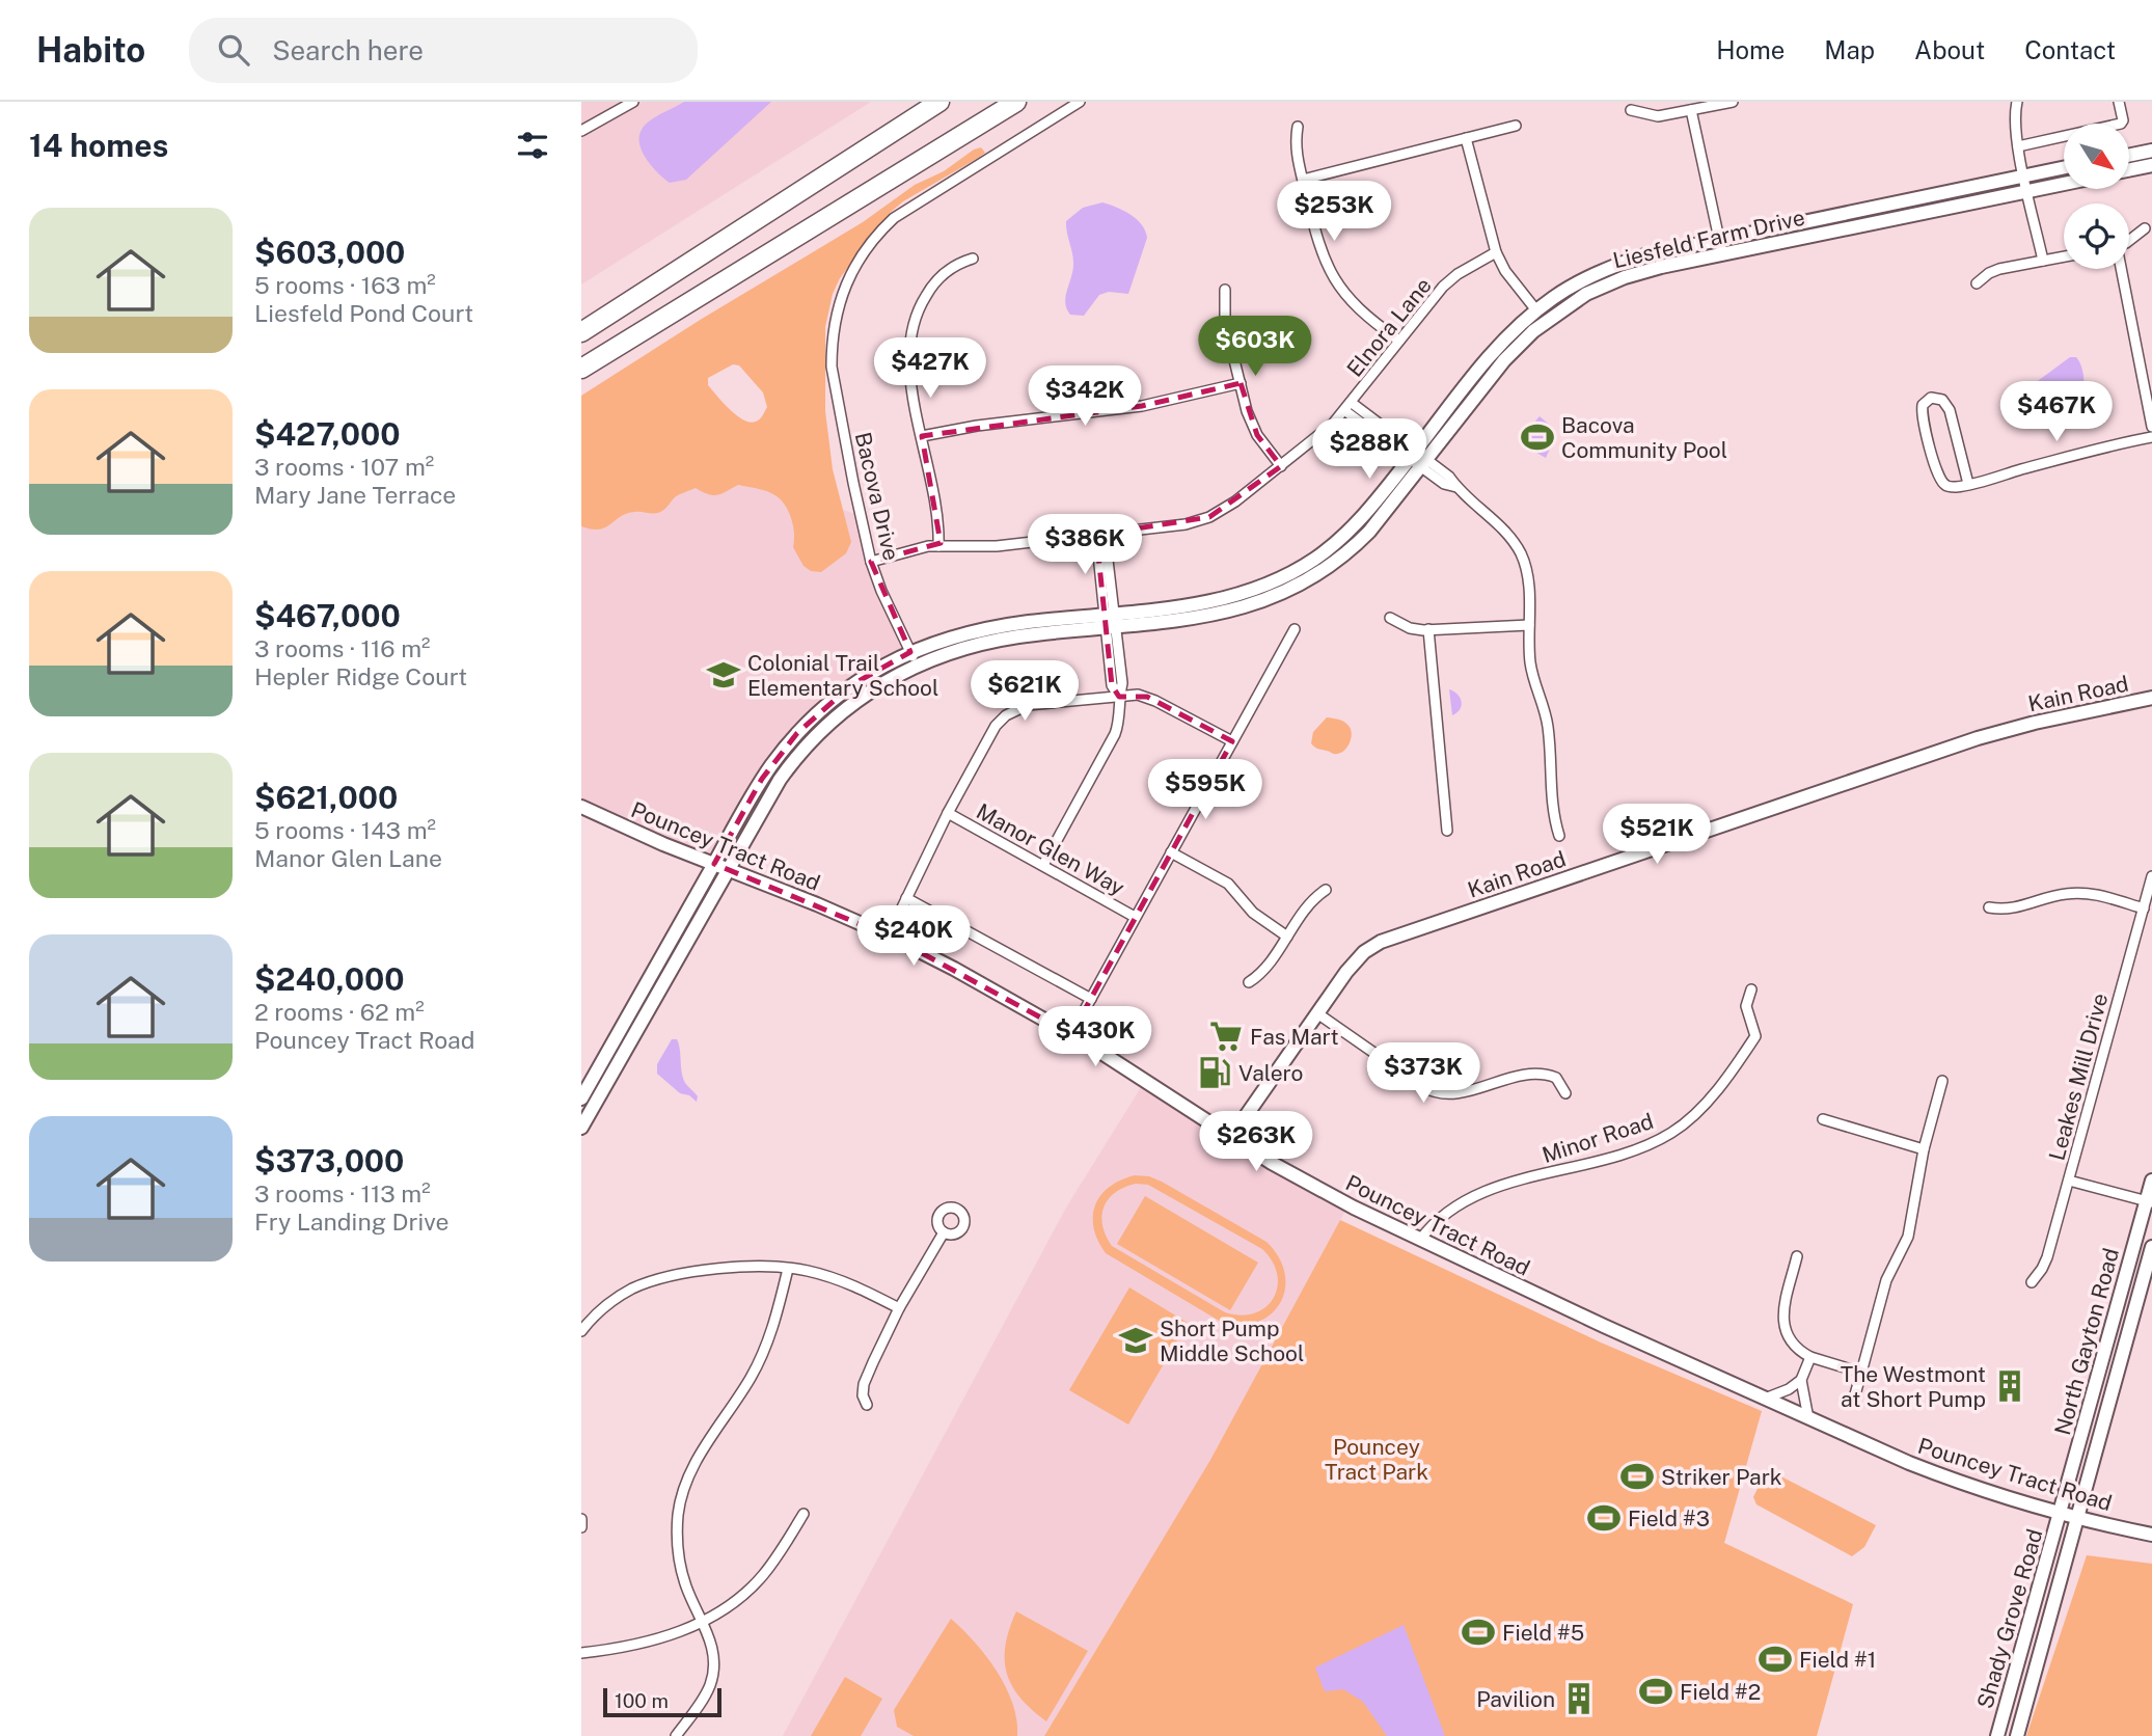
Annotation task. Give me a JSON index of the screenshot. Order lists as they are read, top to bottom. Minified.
{"streets":{"street":["Liesfeld Farm Drive","Elnora Lane","Bacova Drive","Kain Road","Pouncey Tract Road","Manor Glen Way","Leakes Mill Drive","Minor Road","North Gayton Road","Shady Grove Road"]},"crossings":[["Liesfeld Farm Drive","Bacova Drive"],["Liesfeld Farm Drive","Pouncey Tract Road"],["Elnora Lane","Bacova Drive"],["Kain Road","Pouncey Tract Road"],["Pouncey Tract Road","Minor Road"],["Pouncey Tract Road","North Gayton Road"],["Pouncey Tract Road","Shady Grove Road"],["North Gayton Road","Shady Grove Road"]],"parks":["Pouncey Tract Park"],"places":{"sports":["Bacova Community Pool","Striker Park","Field #3","Field #5","Field #1","Field #2"],"school or university":["Colonial Trail Elementary School","Short Pump Middle School"],"supermarket":["Fas Mart"],"fuel station":["Valero"],"building":["The Westmont at Short Pump","Pavilion"]},"scale_bar":"100 m","north":"bottom right","page":{"header":"Habito","search":"Search here","nav":["Home","Map","About","Contact"],"heading":"14 homes","price":["$253K","$603K","$427K","$342K","$467K","$288K","$386K","$621K","$595K","$521K","$240K","$430K","$373K","$263K"],"list":[{"name":"$603,000","note":"5 rooms · 163 m² · Liesfeld Pond Court"},{"name":"$427,000","note":"3 rooms · 107 m² · Mary Jane Terrace"},{"name":"$467,000","note":"3 rooms · 116 m² · Hepler Ridge Court"},{"name":"$621,000","note":"5 rooms · 143 m² · Manor Glen Lane"},{"name":"$240,000","note":"2 rooms · 62 m² · Pouncey Tract Road"},{"name":"$373,000","note":"3 rooms · 113 m² · Fry Landing Drive"}],"scale":"100 m"}}
